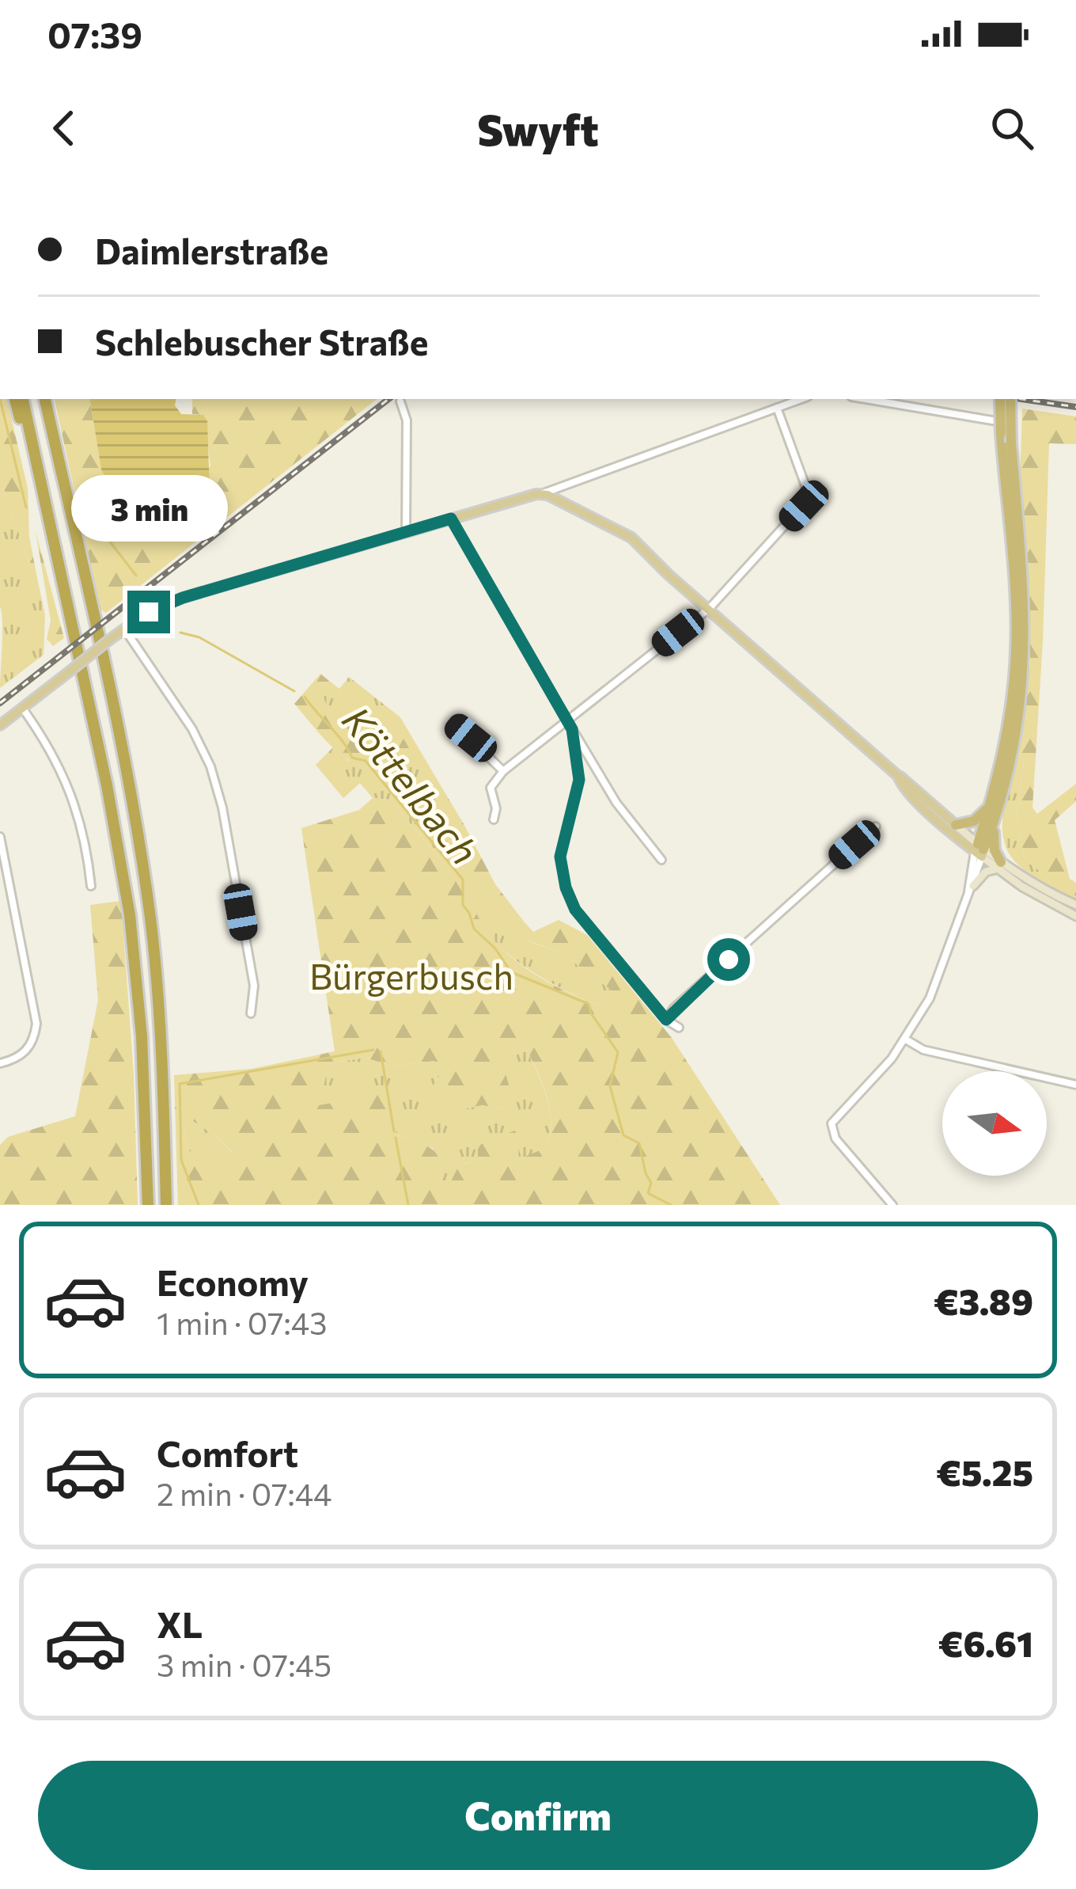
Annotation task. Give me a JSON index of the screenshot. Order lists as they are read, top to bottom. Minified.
{"water":["Köttelbach"],"parks":["Bürgerbusch"],"north":"right","page":{"status":"07:39","header":"Swyft","banner":["Daimlerstraße","Schlebuscher Straße"],"bubble":"3 min","list":[{"name":"Economy","note":"1 min · 07:43","value":"€3.89"},{"name":"Comfort","note":"2 min · 07:44","value":"€5.25"},{"name":"XL","note":"3 min · 07:45","value":"€6.61"}],"buttons":"Confirm"}}
